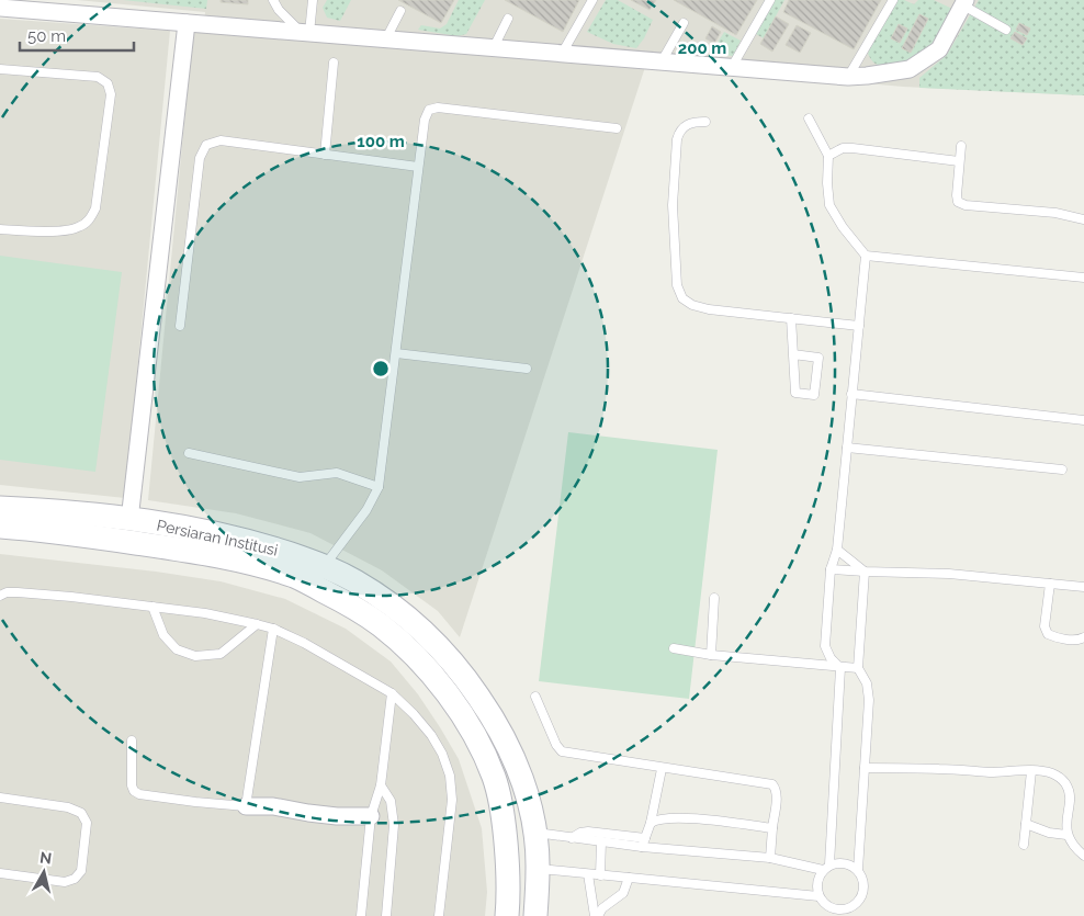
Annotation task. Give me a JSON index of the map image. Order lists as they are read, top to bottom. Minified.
{"streets":{"street":["Persiaran Institusi"]},"scale_bar":"50 m","north":"top","rings":["200 m","100 m"]}
